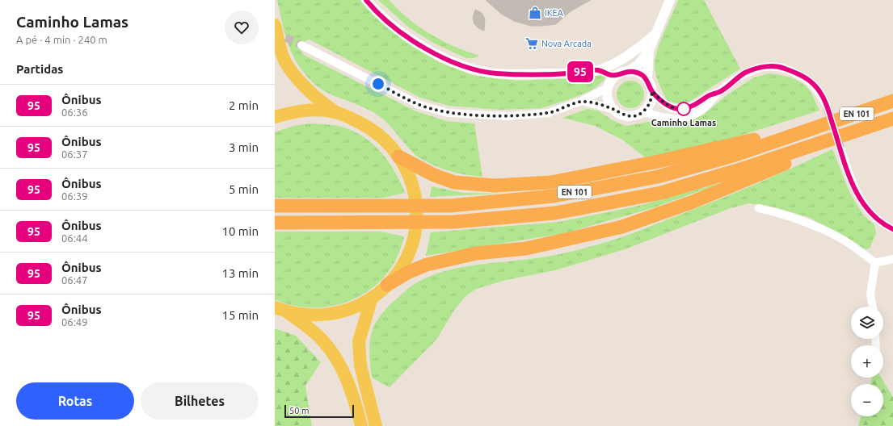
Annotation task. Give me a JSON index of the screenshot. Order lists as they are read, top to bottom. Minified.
{"streets":{"highway":["EN 101"]},"places":{"shop":["IKEA"],"supermarket":["Nova Arcada"],"other":["Caminho Lamas"]},"lines":["bus line 95"],"scale_bar":"50 m","page":{"heading":[["Caminho Lamas","A pé · 4 min · 240 m"],"Partidas"],"on_map":"95","list":[{"mark":"95","name":"Ônibus","note":"06:36","value":"2 min"},{"mark":"95","name":"Ônibus","note":"06:37","value":"3 min"},{"mark":"95","name":"Ônibus","note":"06:39","value":"5 min"},{"mark":"95","name":"Ônibus","note":"06:44","value":"10 min"},{"mark":"95","name":"Ônibus","note":"06:47","value":"13 min"},{"mark":"95","name":"Ônibus","note":"06:49","value":"15 min"}],"map_buttons":["+","−"],"buttons":["Rotas","Bilhetes"],"scale":"50 m"}}
